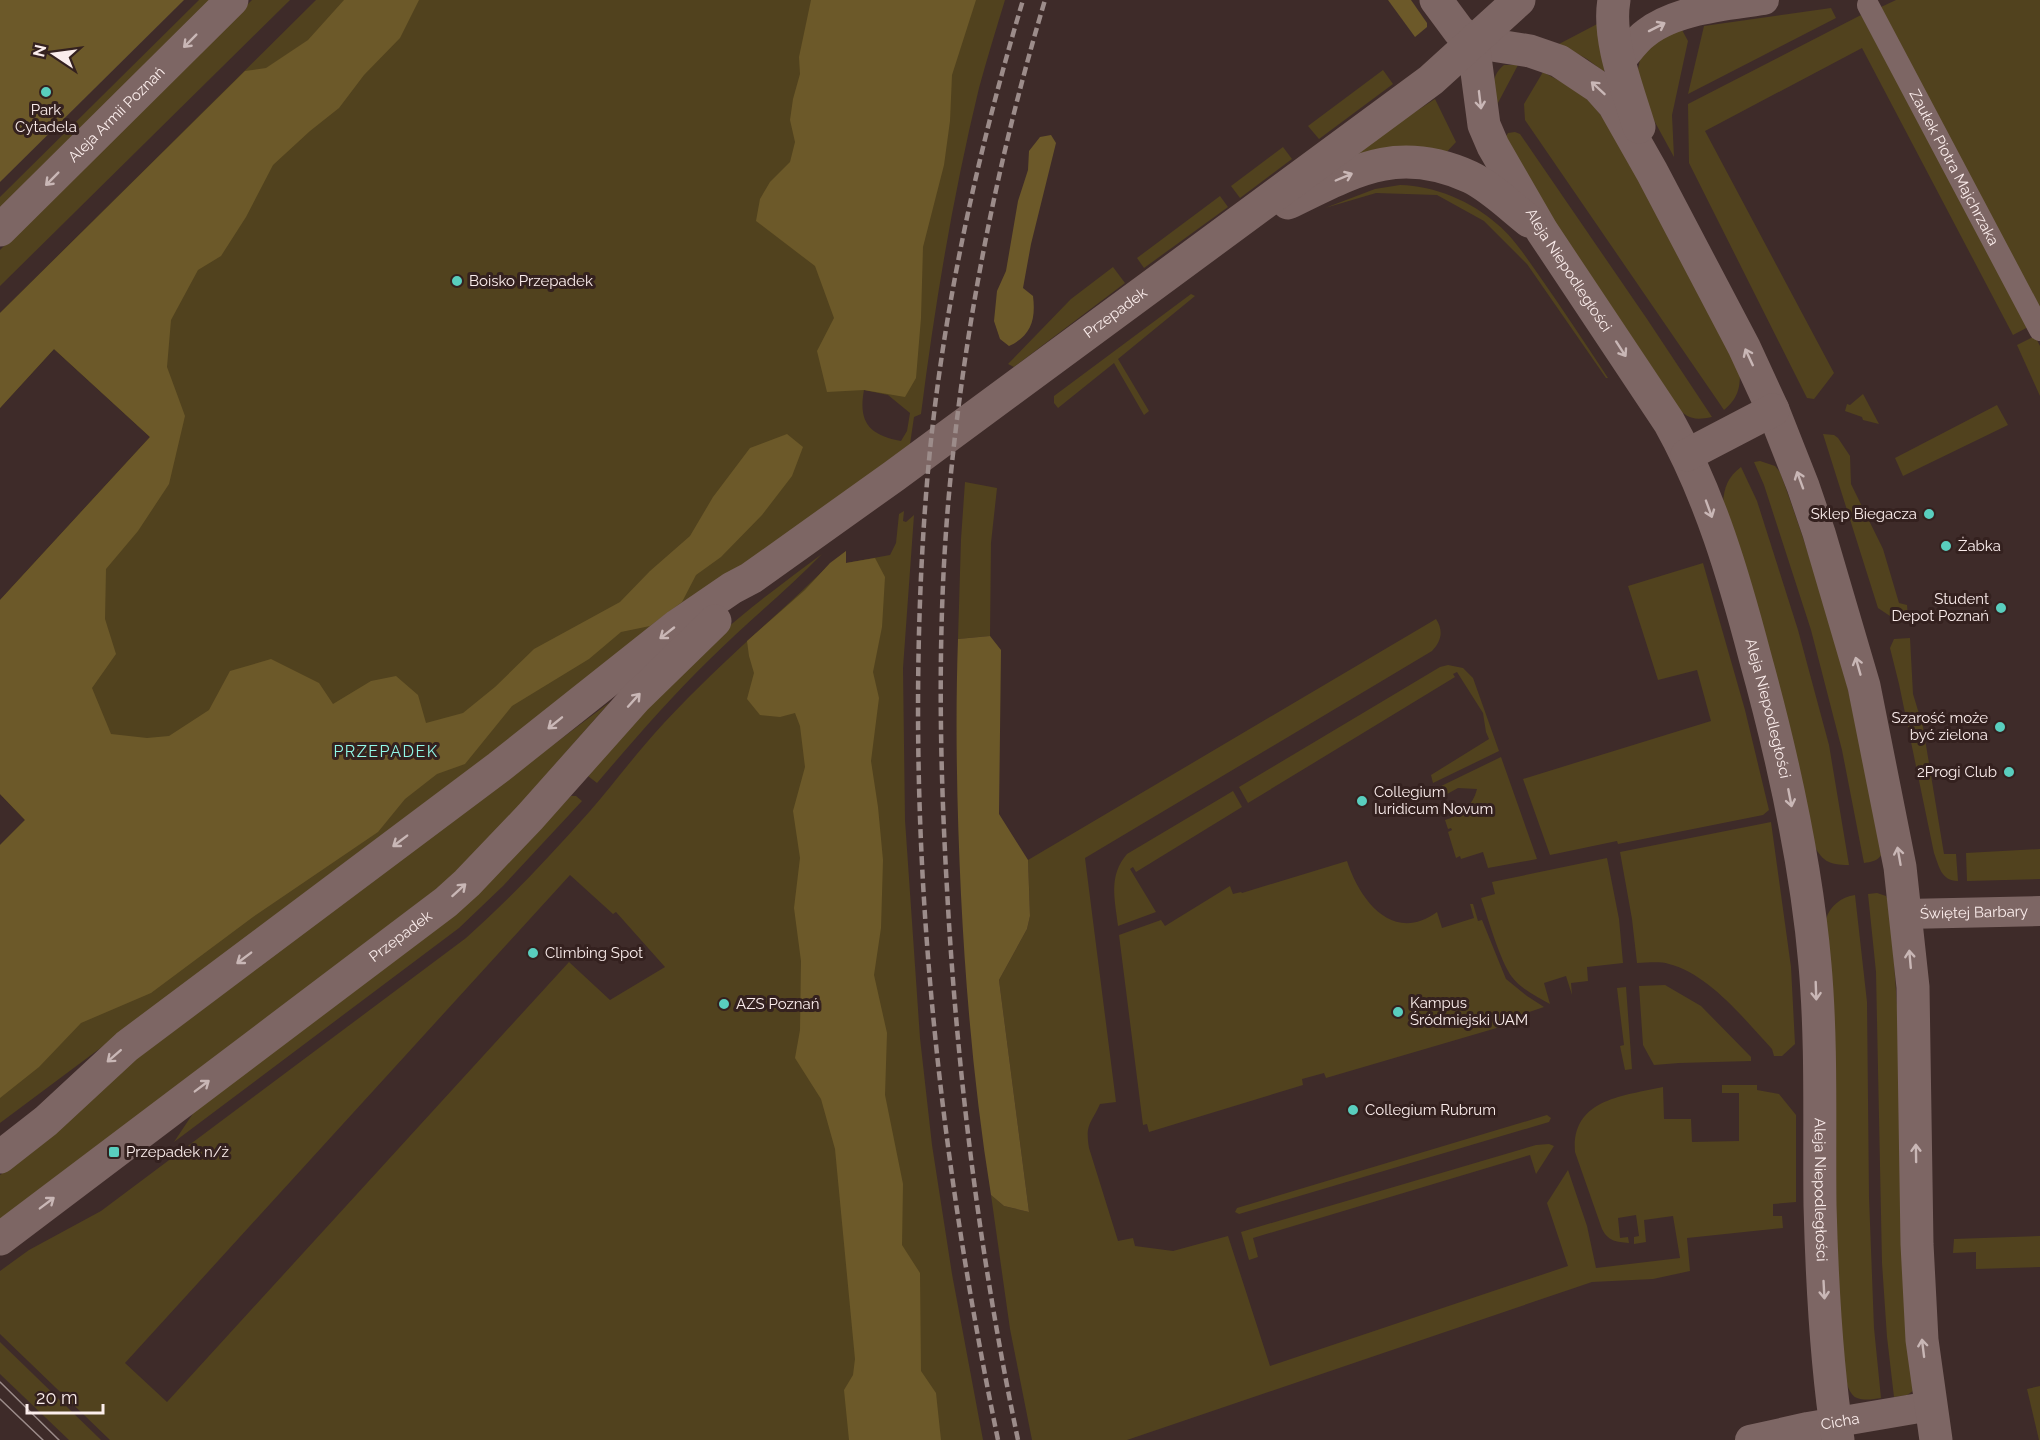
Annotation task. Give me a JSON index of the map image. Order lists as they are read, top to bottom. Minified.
{"streets":{"street":["Aleja Armii Poznań","Zaułek Piotra Majchrzaka","Aleja Niepodległości","Przepadek","Świętej Barbary","Cicha"]},"crossings":[["Aleja Niepodległości","Przepadek"],["Aleja Niepodległości","Cicha"]],"one_way":["Aleja Armii Poznań"],"districts":["PRZEPADEK"],"places":{"other":["Park Cytadela","Boisko Przepadek","Sklep Biegacza","Żabka","Student Depot Poznań","Szarość może być zielona","2Progi Club","Collegium Iuridicum Novum","Climbing Spot","AZS Poznań","Kampus Śródmiejski UAM","Collegium Rubrum"],"transit":["Przepadek n/ż"]},"scale_bar":"20 m","north":"left"}
